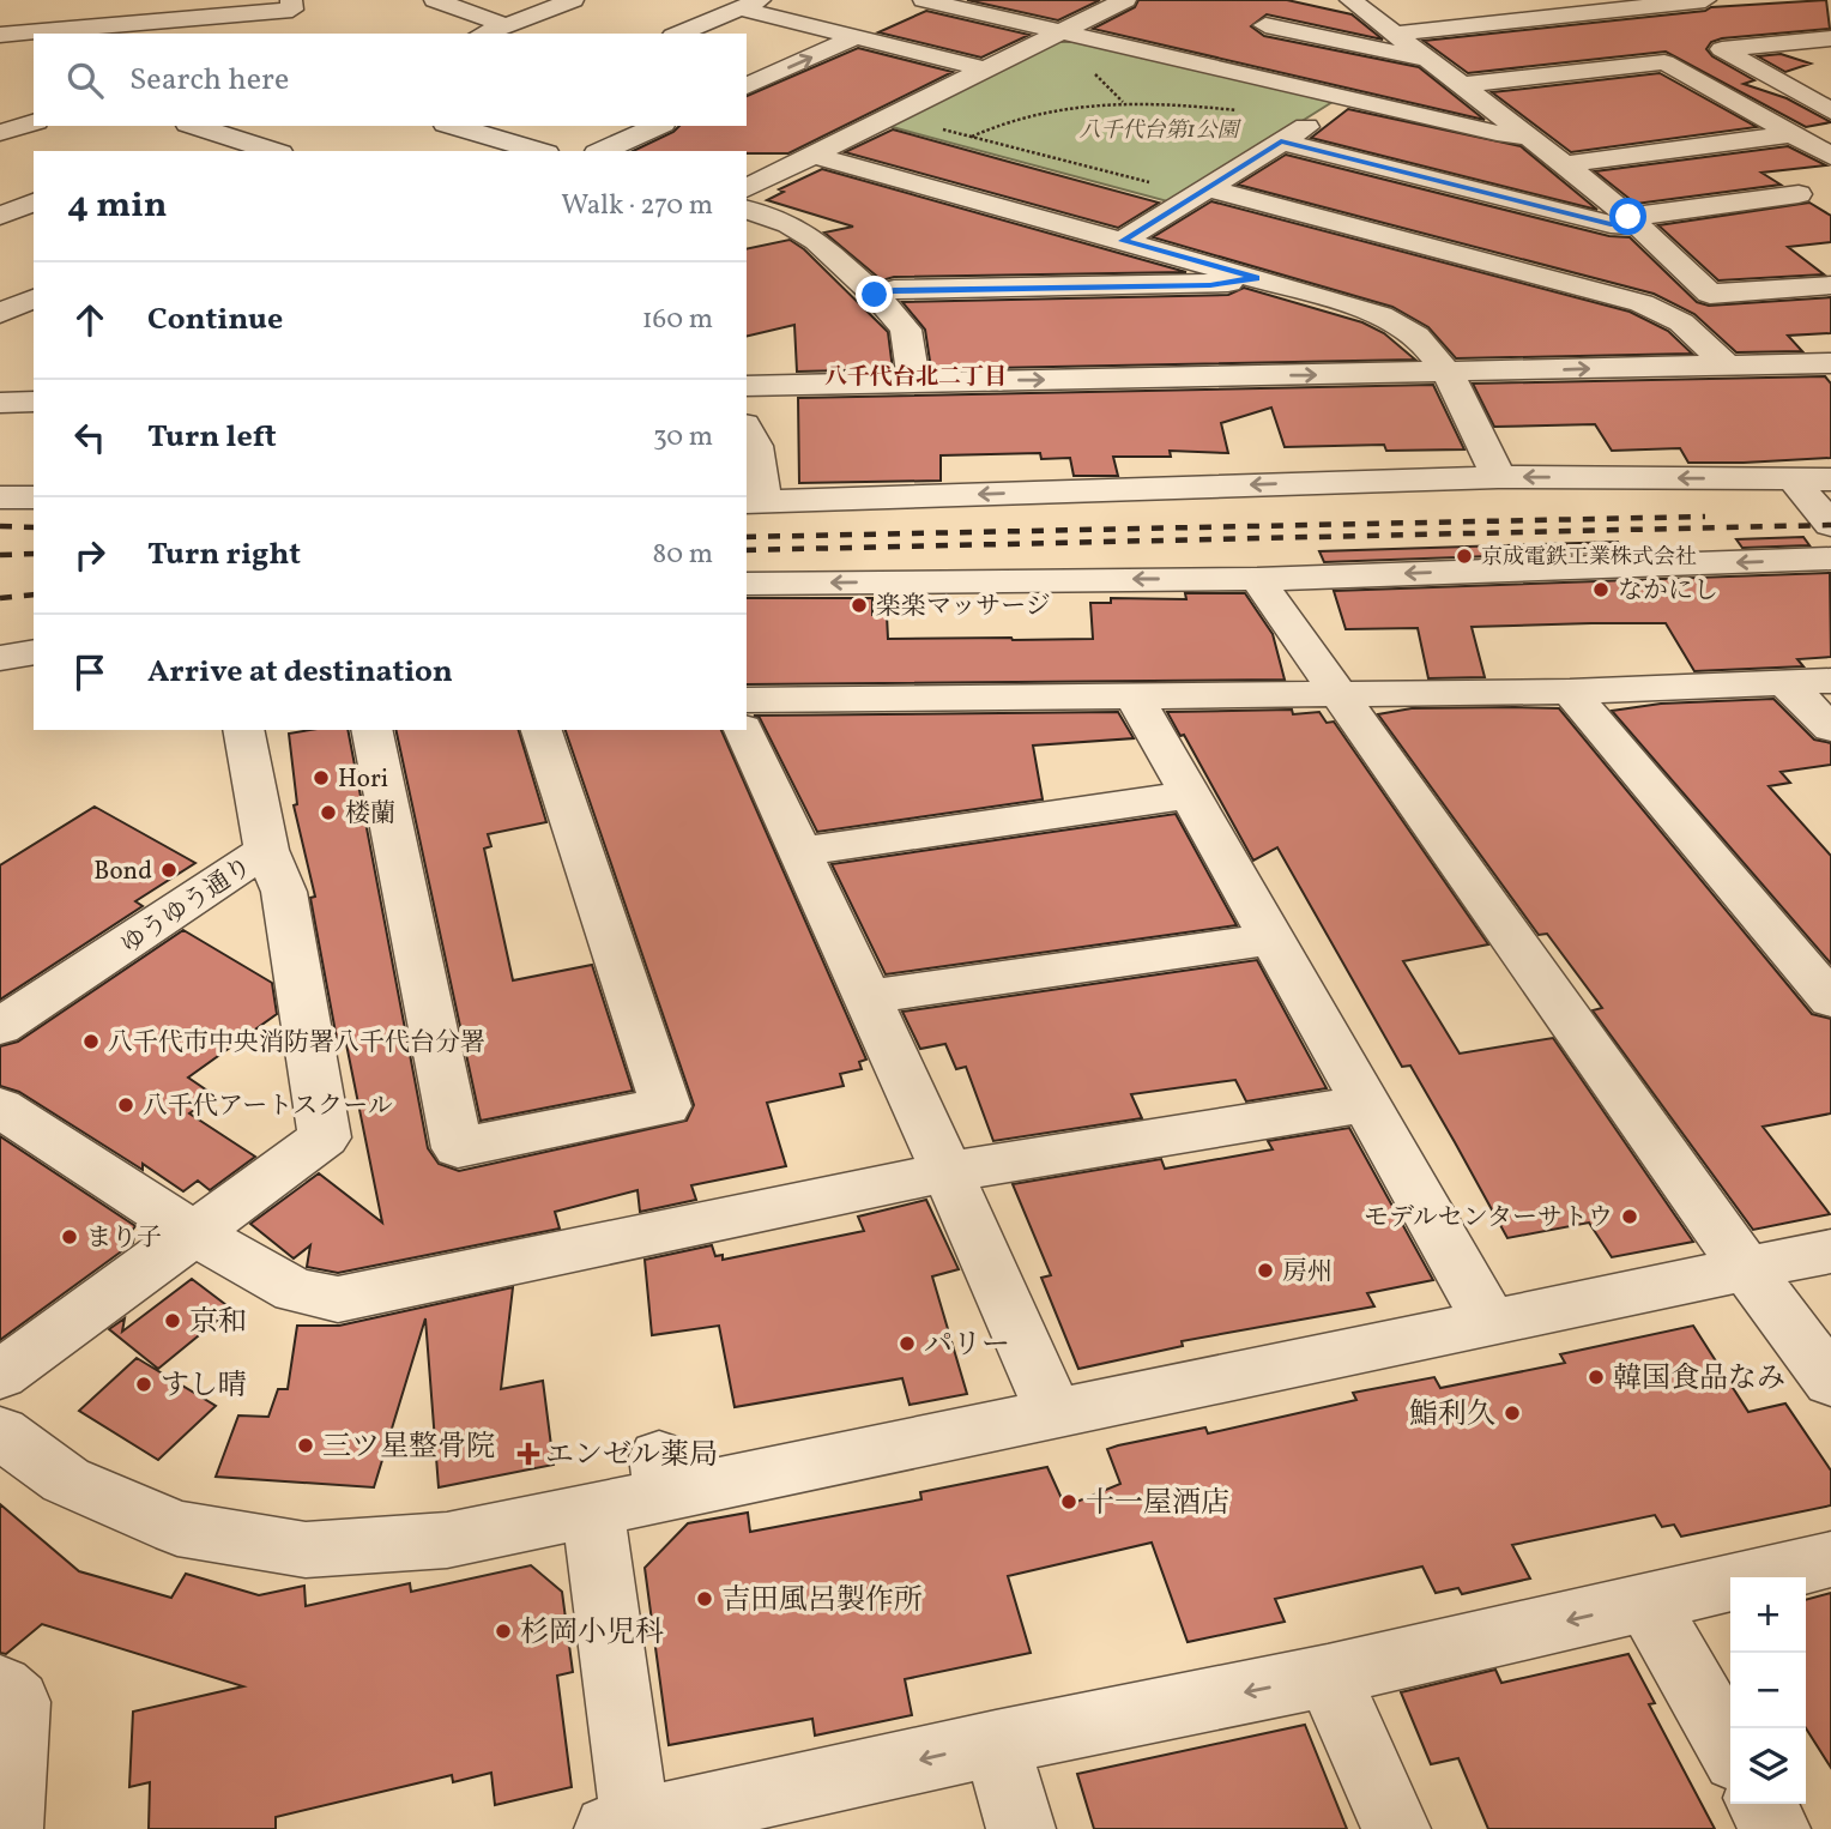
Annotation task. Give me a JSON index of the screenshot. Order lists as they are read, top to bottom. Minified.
{"streets":{"street":["ゆうゆう通り"]},"districts":["八千代台北二丁目"],"parks":["八千代台第1公園"],"places":{"other":["京成電鉄工業株式会社","なかにし","楽楽マッサージ","Hori","楼蘭","Bond","八千代市中央消防署八千代台分署","八千代アートスクール","モデルセンターサトウ","まり子","房州","京和","パリー","韓国食品なみ","すし晴","鮨利久","三ツ星整骨院","十一屋酒店","吉田風呂製作所","杉岡小児科"],"health":["エンゼル薬局"]},"page":{"search":"Search here","heading":["4 min","Walk · 270 m"],"list":[["Continue","160 m"],["Turn left","30 m"],["Turn right","80 m"],"Arrive at destination"],"map_buttons":["+","−"]}}
